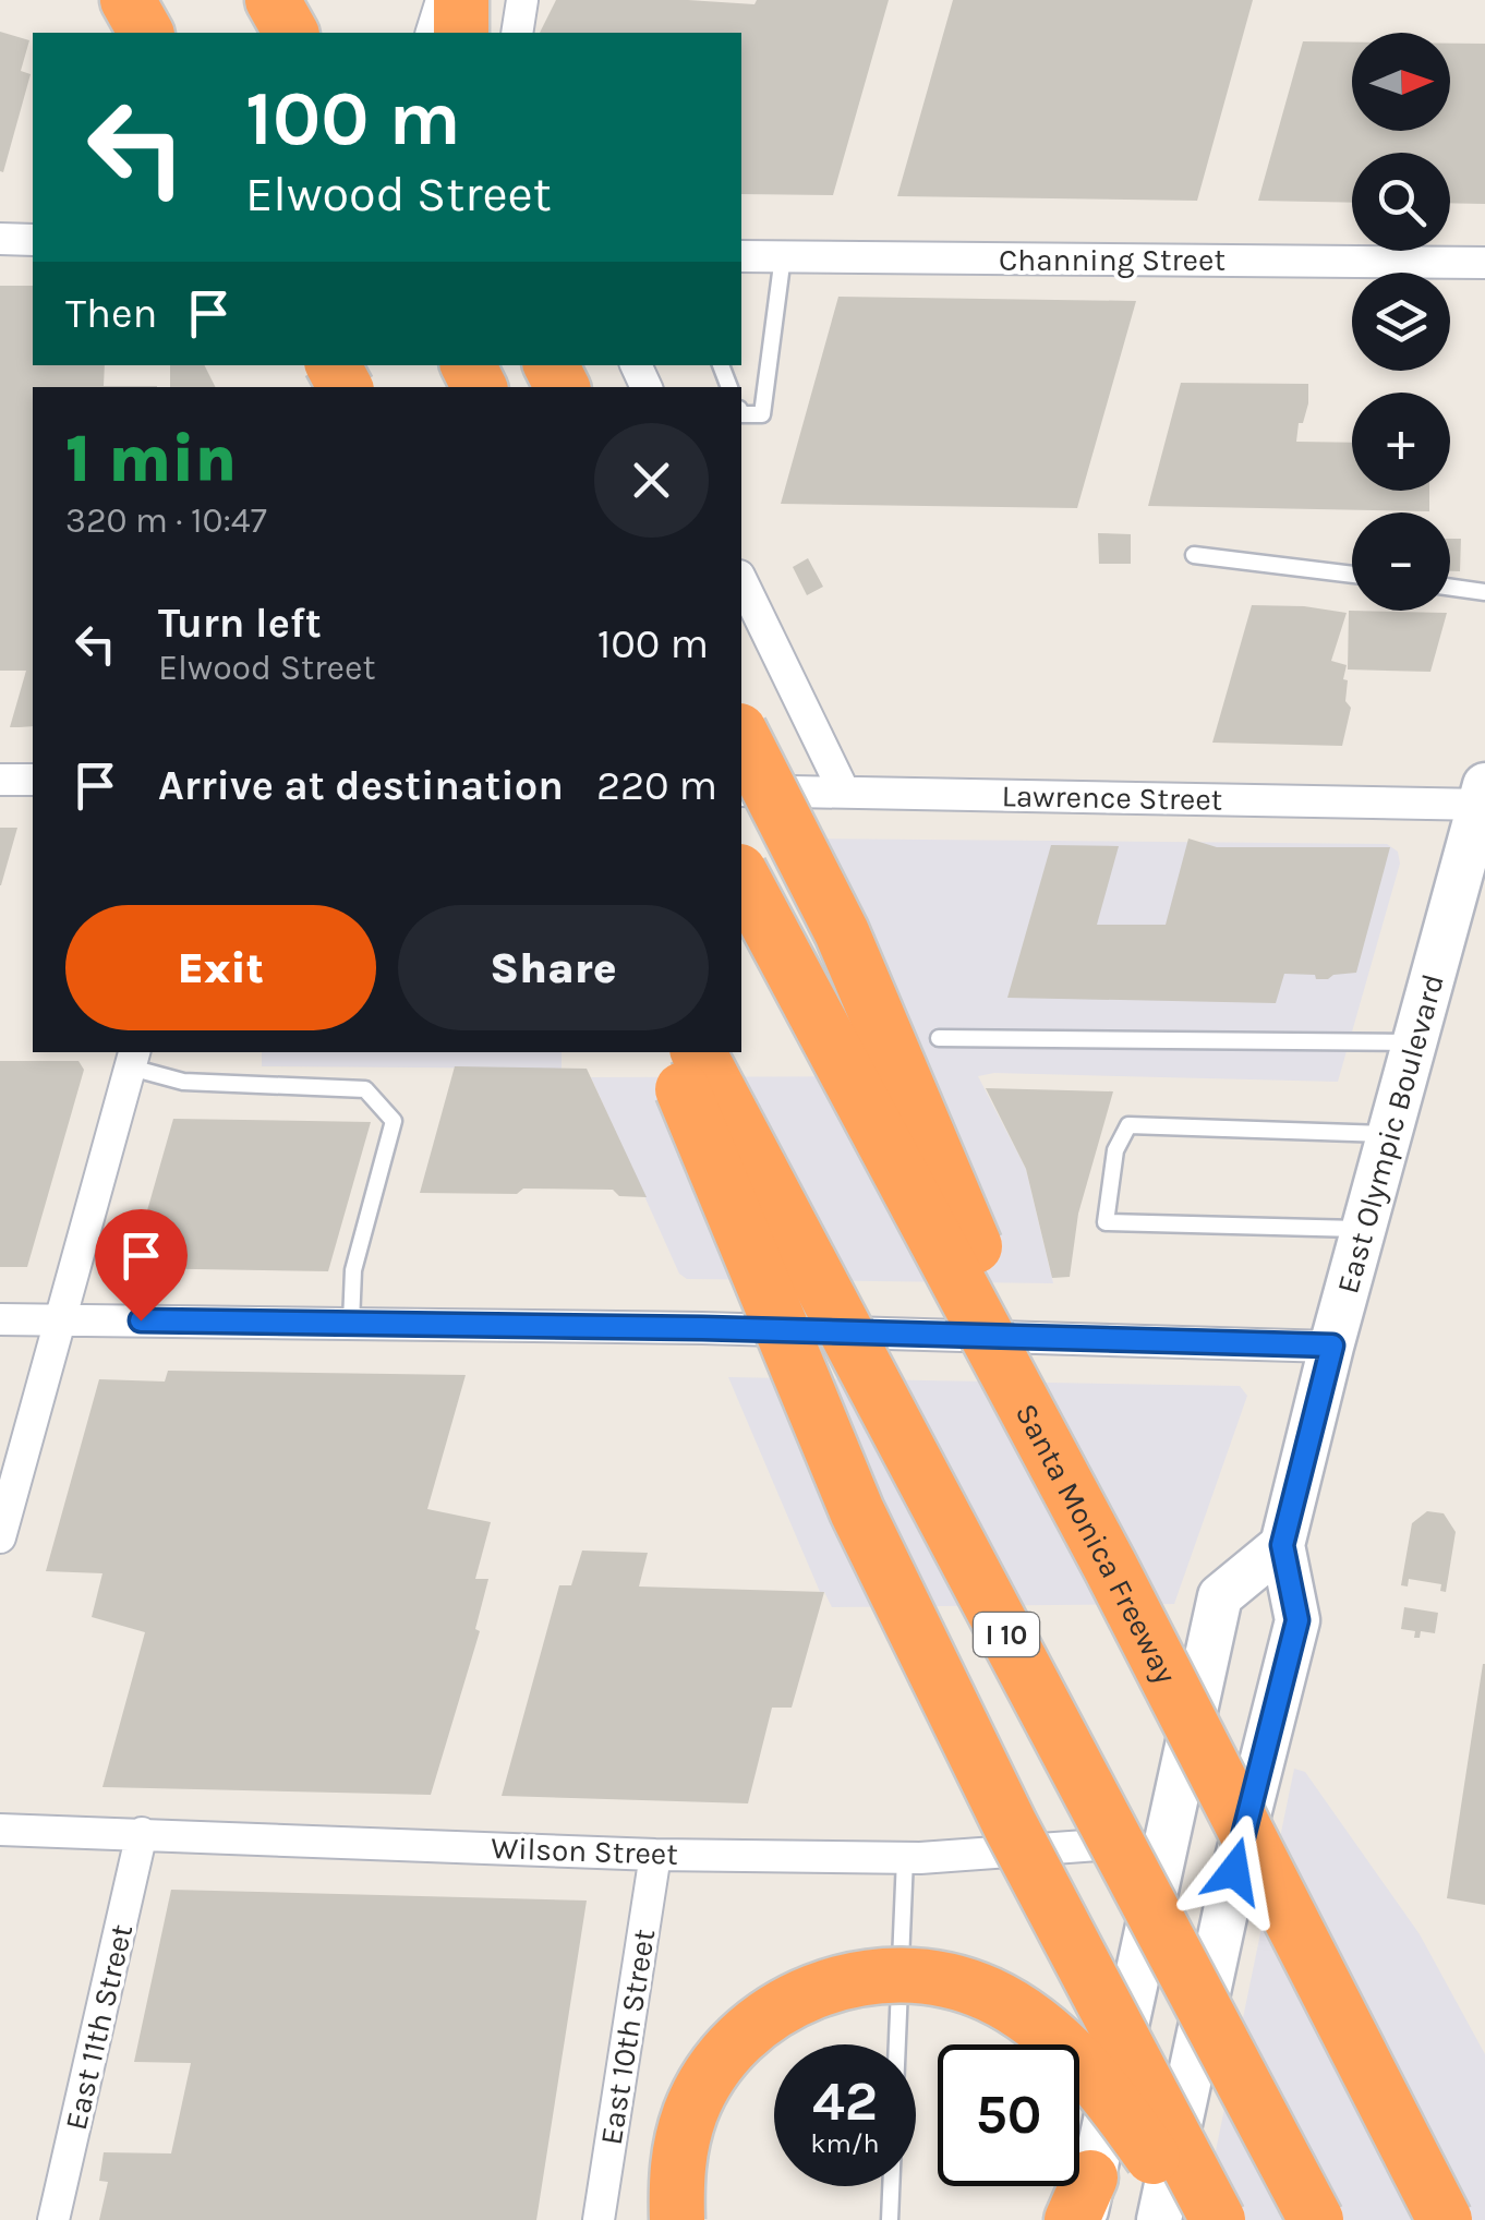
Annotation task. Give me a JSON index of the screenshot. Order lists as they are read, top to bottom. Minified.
{"streets":{"highway":["Santa Monica Freeway","I 10"],"main road":["East Olympic Boulevard"],"street":["Channing Street","Lawrence Street","Wilson Street","East 11th Street","East 10th Street"]},"crossings":[["Lawrence Street","East Olympic Boulevard"],["Wilson Street","East 11th Street"],["Wilson Street","East 10th Street"]],"north":"right","page":{"map_buttons":["+","−"],"turn":["100 m","Elwood Street"],"then":"Then","heading":["1 min","320 m · 10:47"],"list":[{"name":"Turn left","note":"Elwood Street","value":"100 m"},{"name":"Arrive at destination","value":"220 m"}],"buttons":["Exit","Share"],"speed":"42 km/h","limit":"50"}}
